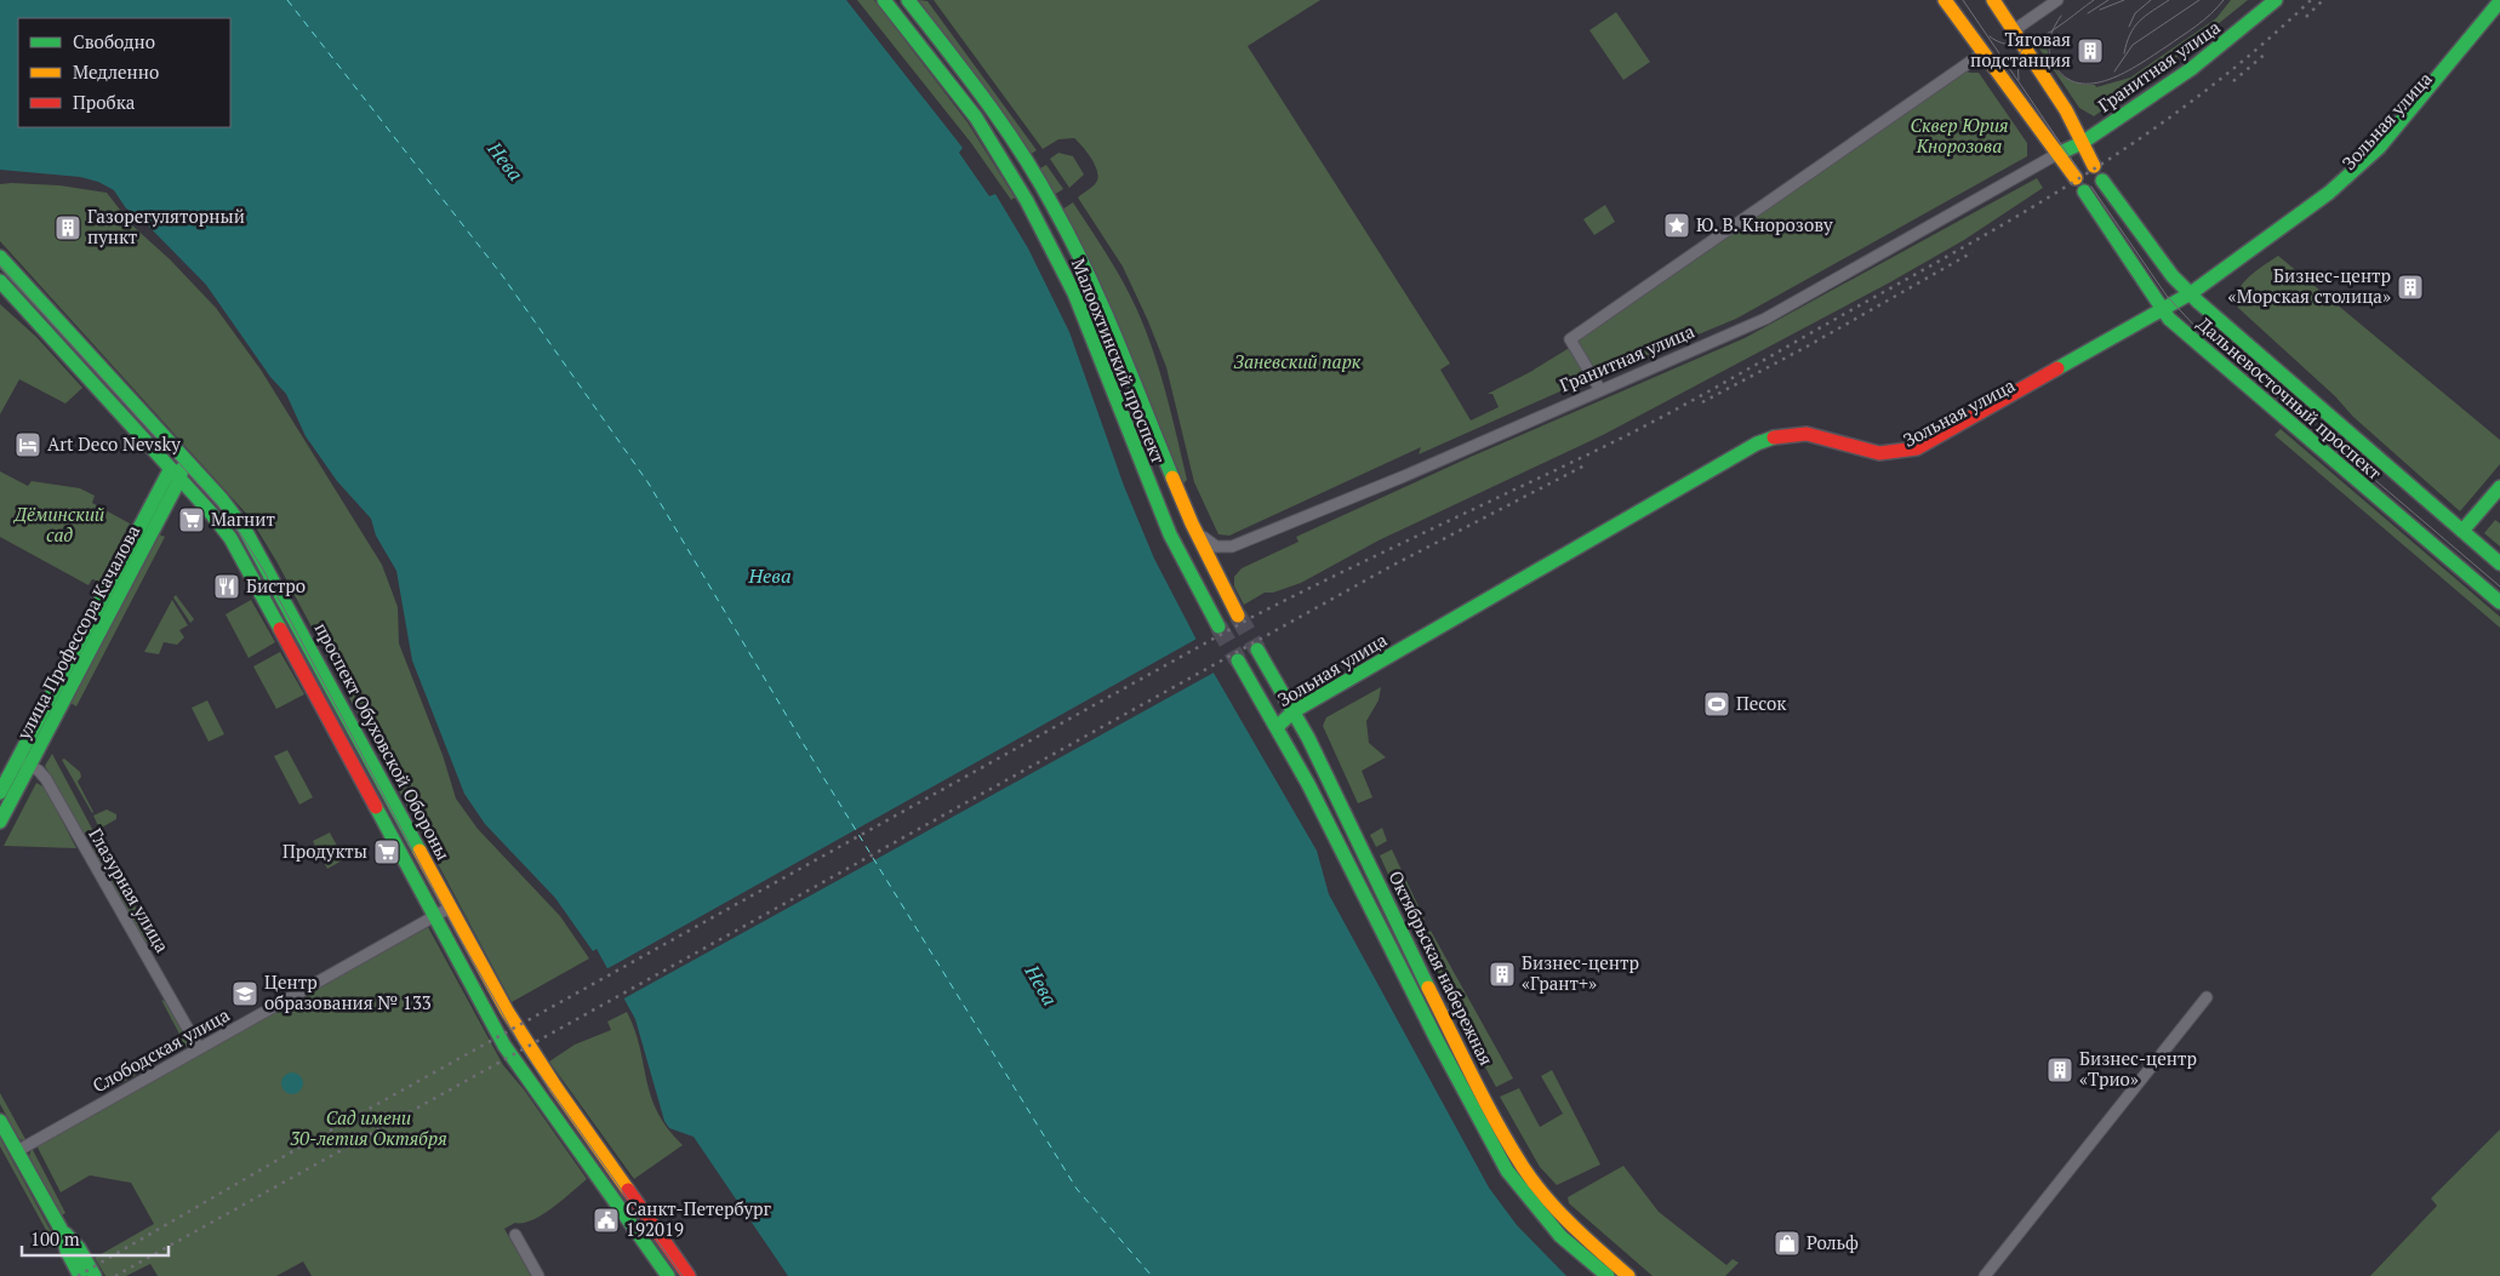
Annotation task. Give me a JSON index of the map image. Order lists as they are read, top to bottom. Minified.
{"streets":{"main road":["Гранитная улица","Зольная улица","Малоохтинский проспект","Дальневосточный проспект","улица Профессора Качалова","проспект Обуховской Обороны","Октябрьская набережная"],"street":["Глазурная улица","Слободская улица"]},"crossings":[["Гранитная улица","Малоохтинский проспект"],["Зольная улица","Дальневосточный проспект"],["Зольная улица","Октябрьская набережная"],["улица Профессора Качалова","проспект Обуховской Обороны"],["улица Профессора Качалова","Глазурная улица"],["проспект Обуховской Обороны","Слободская улица"],["Глазурная улица","Слободская улица"]],"water":["Нева"],"parks":["Сквер Юрия Кнорозова","Заневский парк","Дёминский сад","Сад имени 30-летия Октября"],"places":{"building":["Тяговая подстанция","Газорегуляторный пункт","Бизнес-центр «Морская столица»","Бизнес-центр «Грант+»","Бизнес-центр «Трио»"],"place":["Ю. В. Кнорозову"],"hotel":["Art Deco Nevsky"],"supermarket":["Магнит","Продукты"],"restaurant":["Бистро"],"sports":["Песок"],"school or university":["Центр образования № 133"],"public building":["Санкт-Петербург 192019"],"shop":["Рольф"]},"legend":["Свободно","Медленно","Пробка"],"scale_bar":"100 m"}
